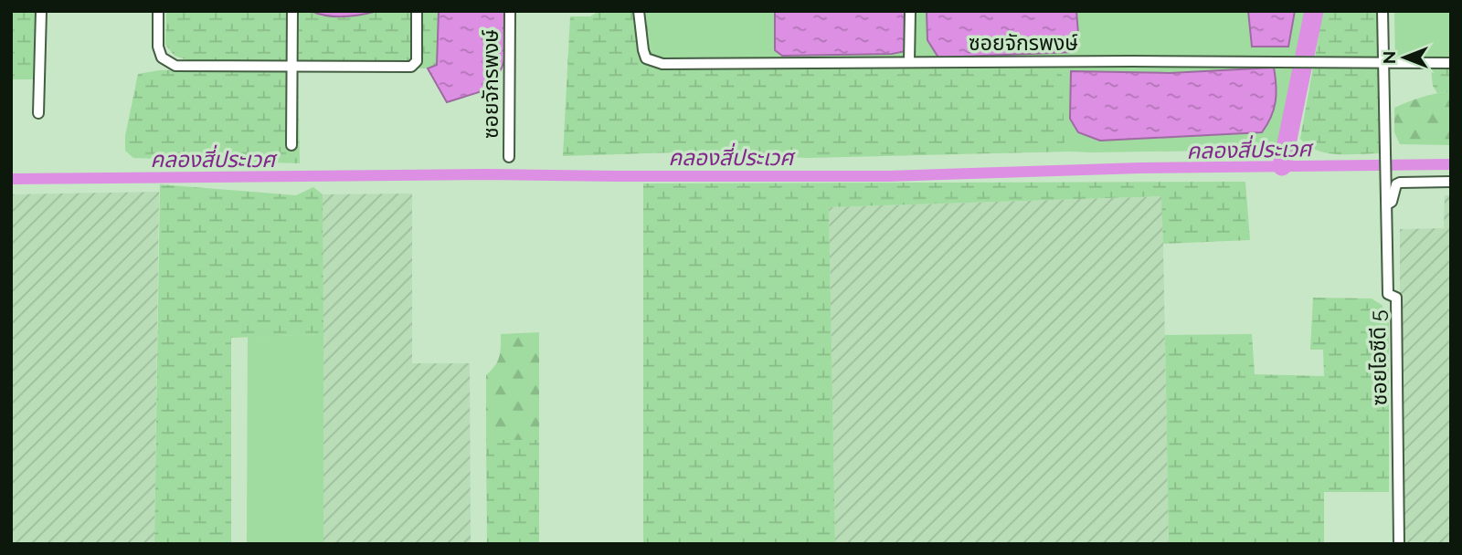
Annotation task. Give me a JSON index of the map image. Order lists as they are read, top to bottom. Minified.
{"streets":{"street":["ซอยจักรพงษ์","ซอยไอซีดี 5"]},"crossings":[["ซอยจักรพงษ์","ซอยไอซีดี 5"]],"water":["คลองสี่ประเวศ"],"north":"left"}
